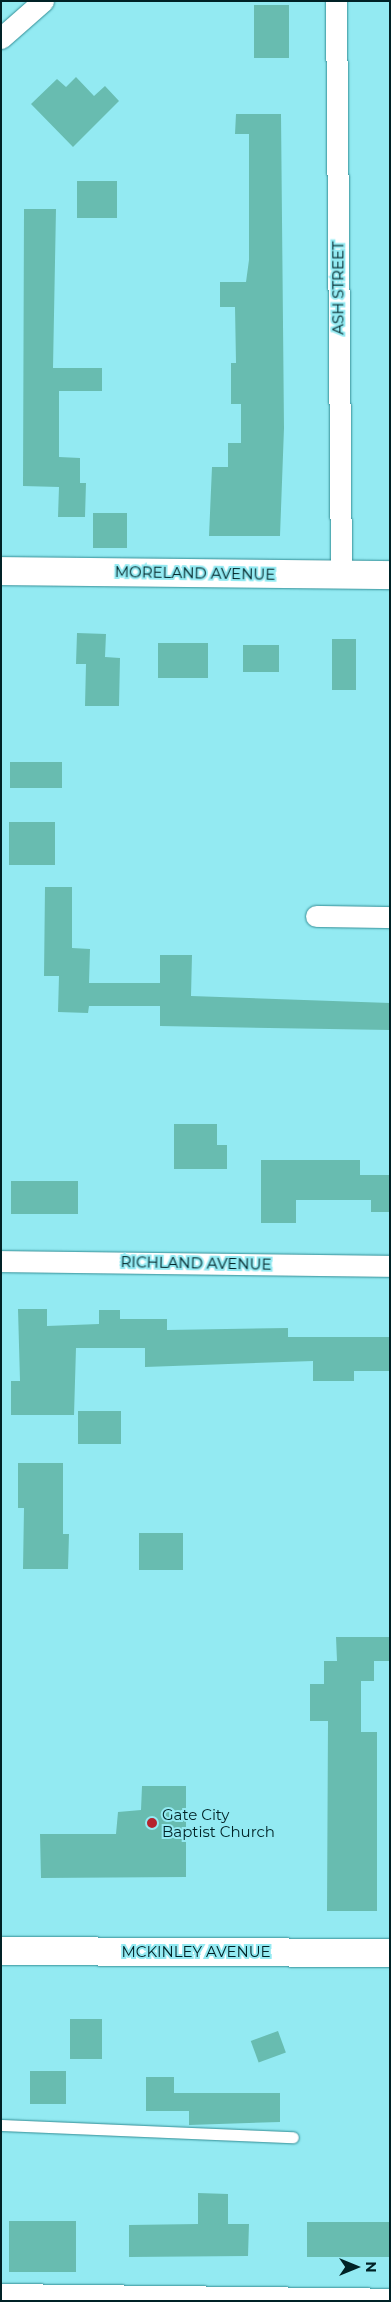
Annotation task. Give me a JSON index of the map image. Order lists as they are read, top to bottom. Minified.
{"streets":{"street":["ASH STREET","MORELAND AVENUE","RICHLAND AVENUE","MCKINLEY AVENUE"]},"crossings":[["ASH STREET","MORELAND AVENUE"]],"places":["Gate City Baptist Church"],"north":"right"}
